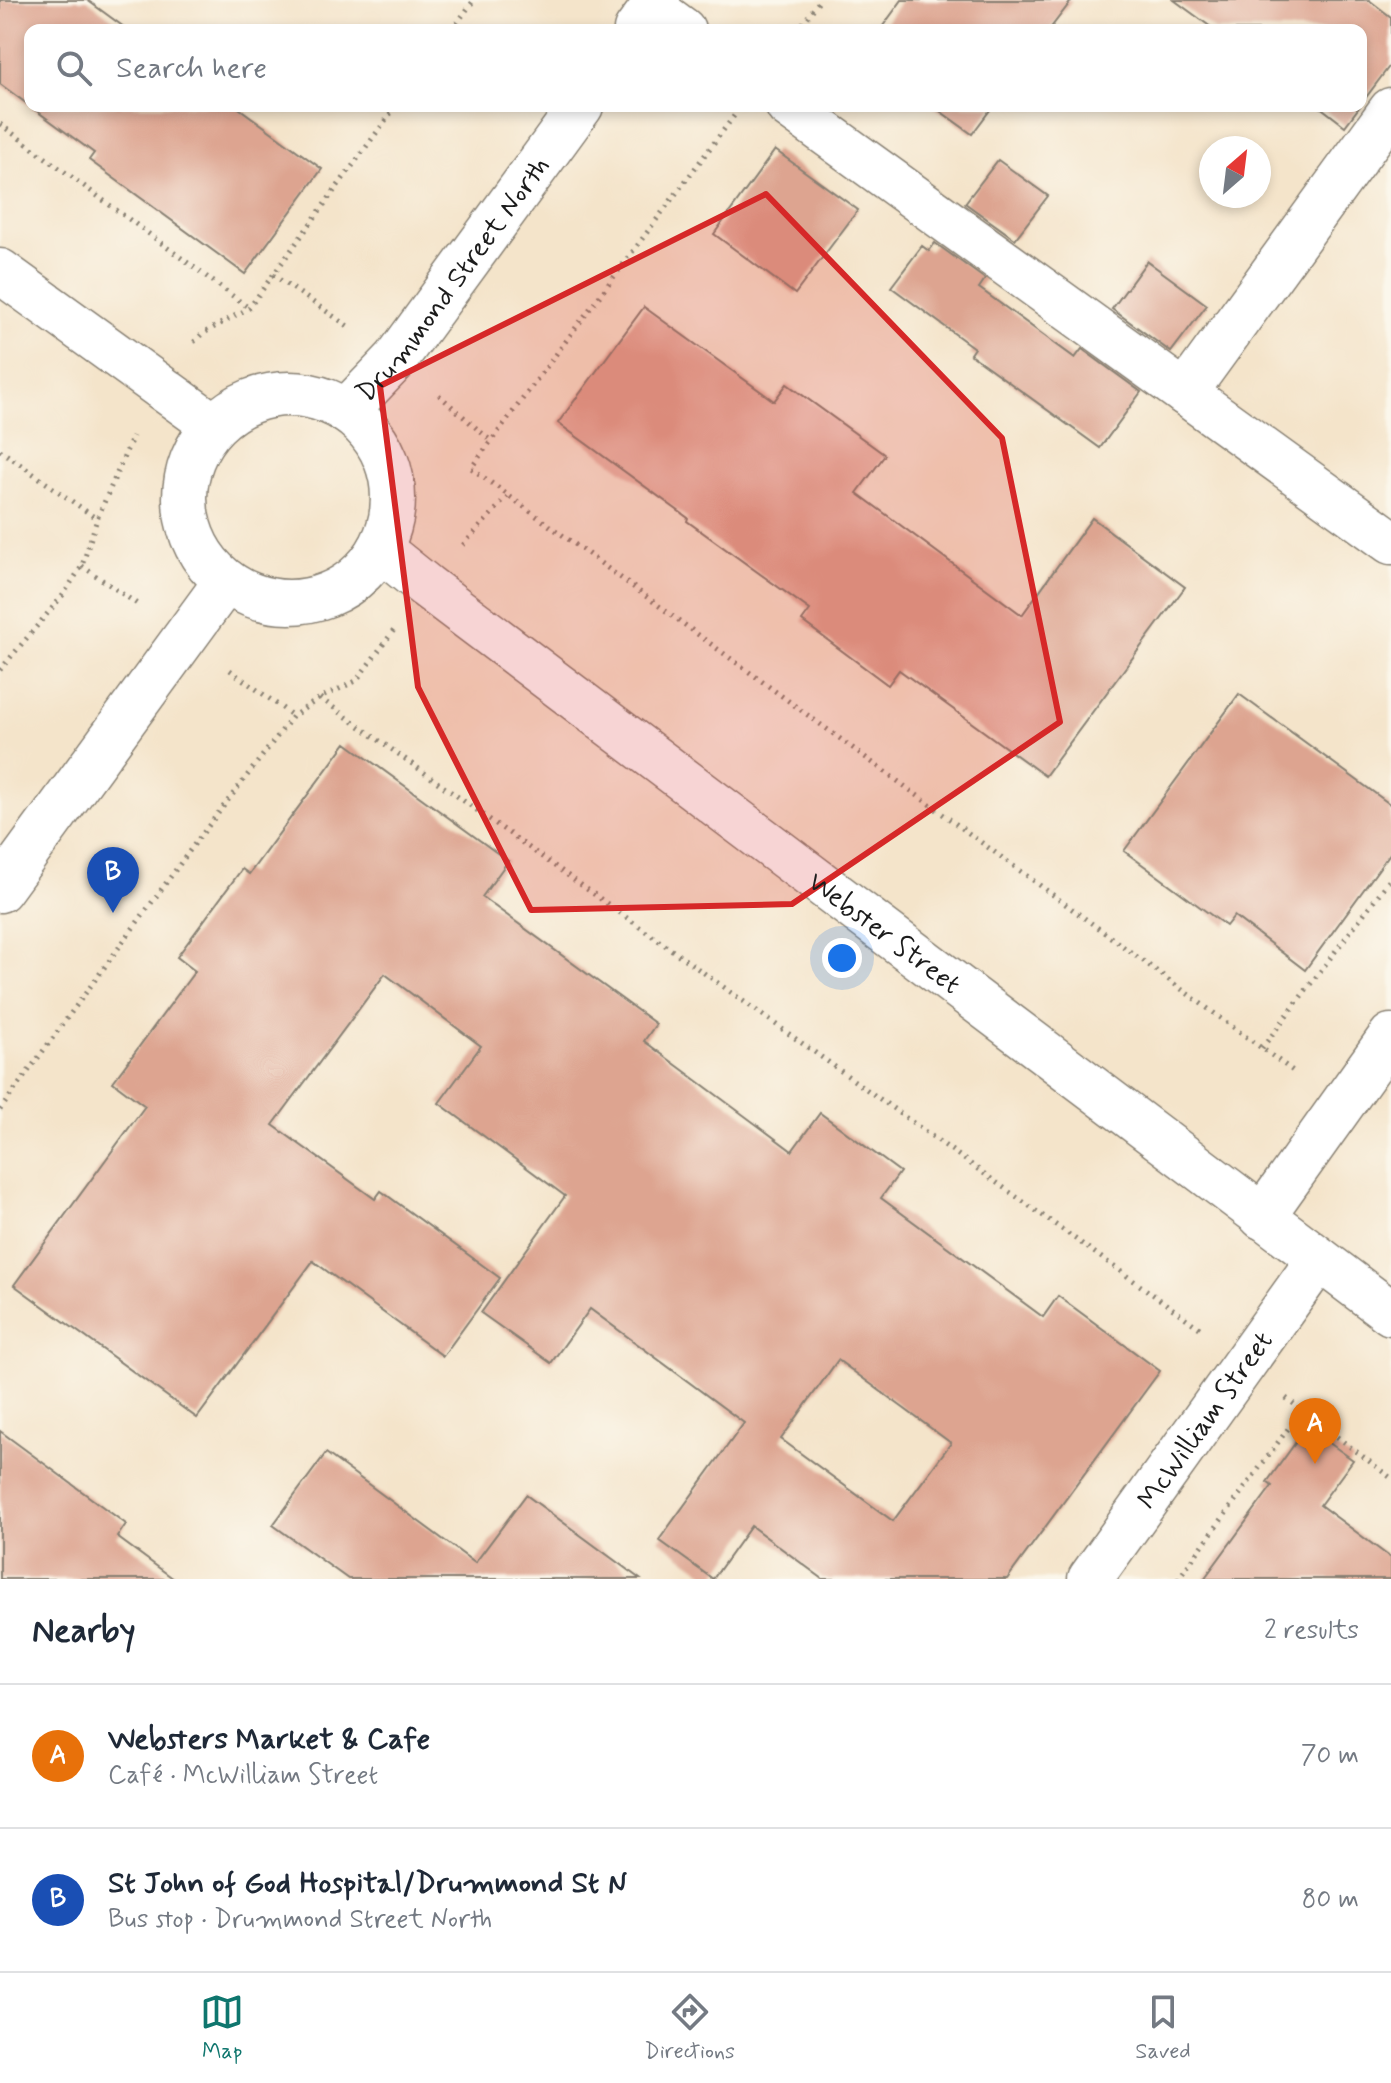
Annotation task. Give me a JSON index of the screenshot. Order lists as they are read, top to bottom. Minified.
{"streets":{"street":["Drummond Street North","Webster Street","McWilliam Street"]},"crossings":[["Drummond Street North","Webster Street"],["Webster Street","McWilliam Street"]],"north":"top right","page":{"search":"Search here","pins":["B","A"],"heading":["Nearby","2 results"],"list":[{"mark":"A","name":"Websters Market & Cafe","note":"Café · McWilliam Street","value":"70 m"},{"mark":"B","name":"St John of God Hospital/Drummond St N","note":"Bus stop · Drummond Street North","value":"80 m"}],"nav":["Map","Directions","Saved"]}}
